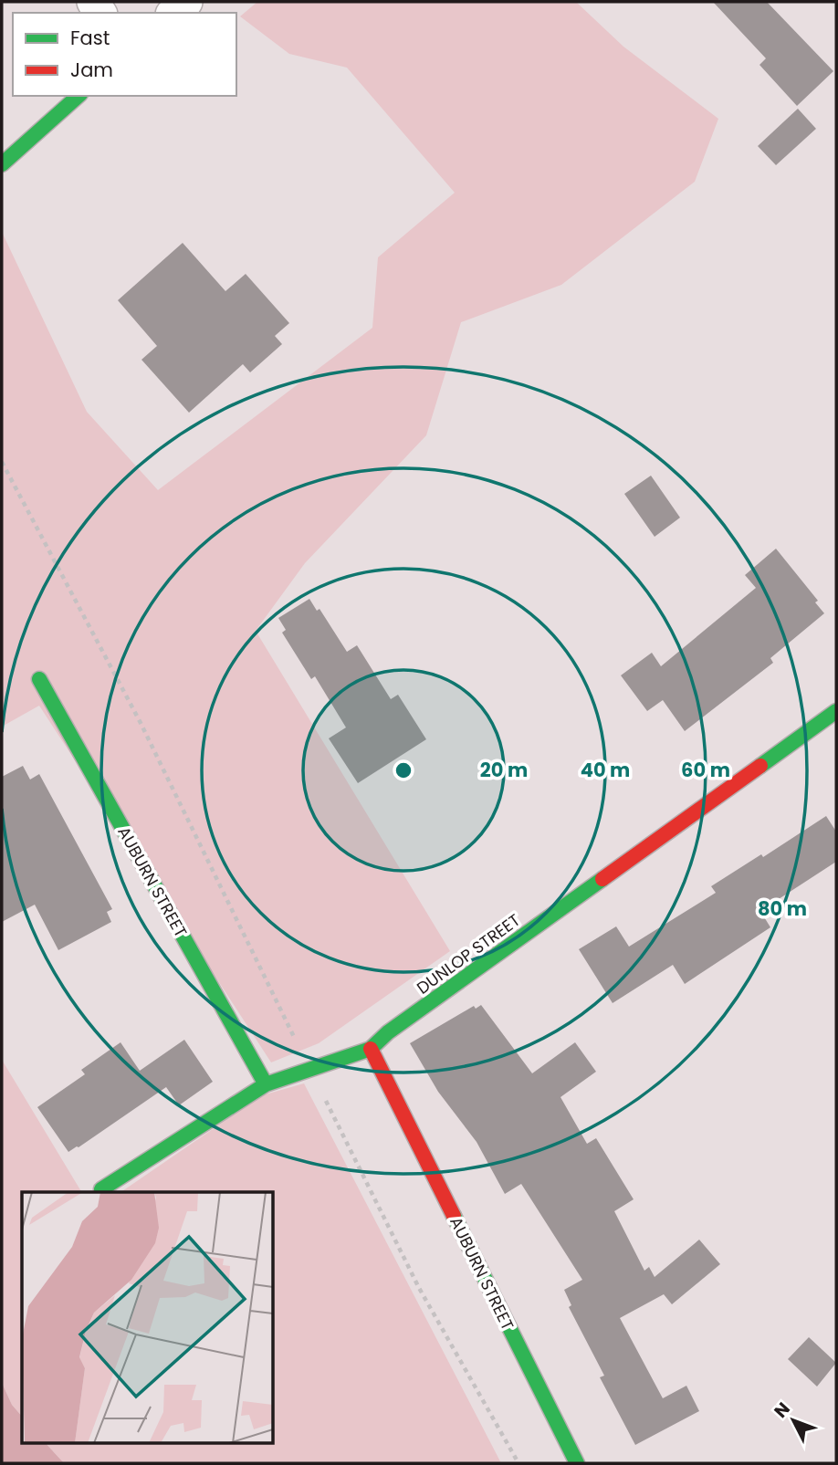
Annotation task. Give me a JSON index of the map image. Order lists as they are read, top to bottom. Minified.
{"streets":{"street":["AUBURN STREET","DUNLOP STREET"]},"crossings":[["AUBURN STREET","DUNLOP STREET"]],"legend":["Fast","Jam"],"north":"top left","rings":["20 m","40 m","60 m","80 m"]}
